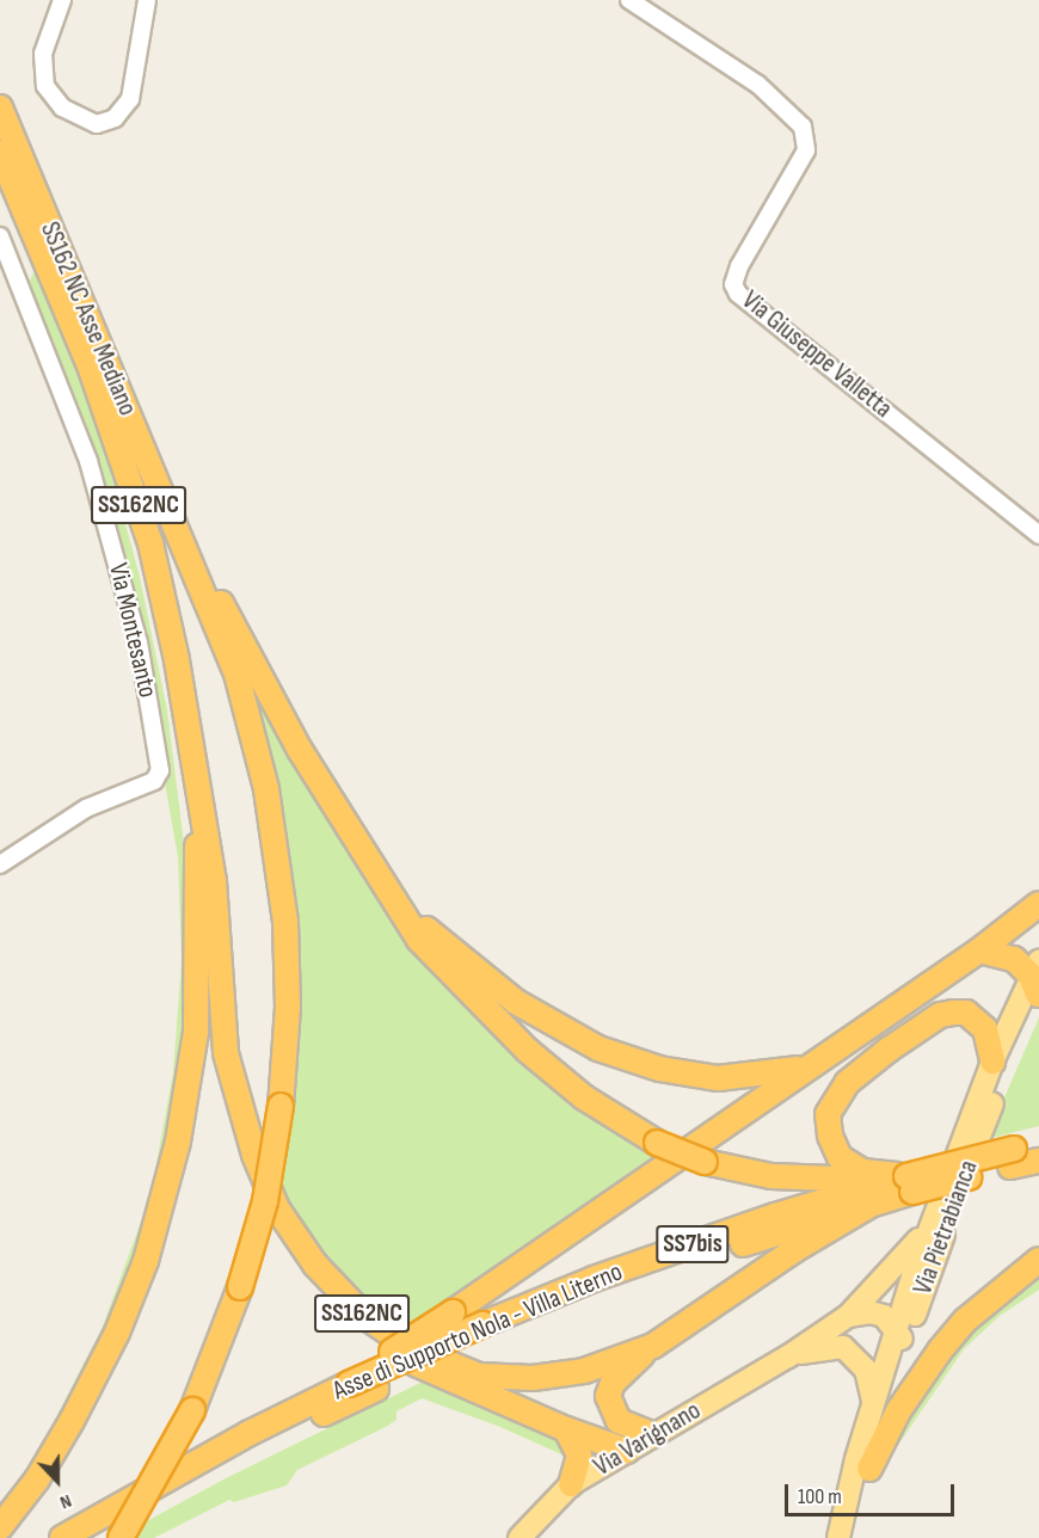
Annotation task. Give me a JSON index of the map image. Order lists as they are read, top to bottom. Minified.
{"streets":{"highway":["SS162 NC Asse Mediano","SS162NC","SS7bis","Asse di Supporto Nola - Villa Literno"],"main road":["Via Pietrabianca","Via Varignano"],"street":["Via Giuseppe Valletta","Via Montesanto"]},"crossings":[["SS162NC","Asse di Supporto Nola - Villa Literno"],["Via Pietrabianca","Via Varignano"]],"scale_bar":"100 m","north":"bottom"}
